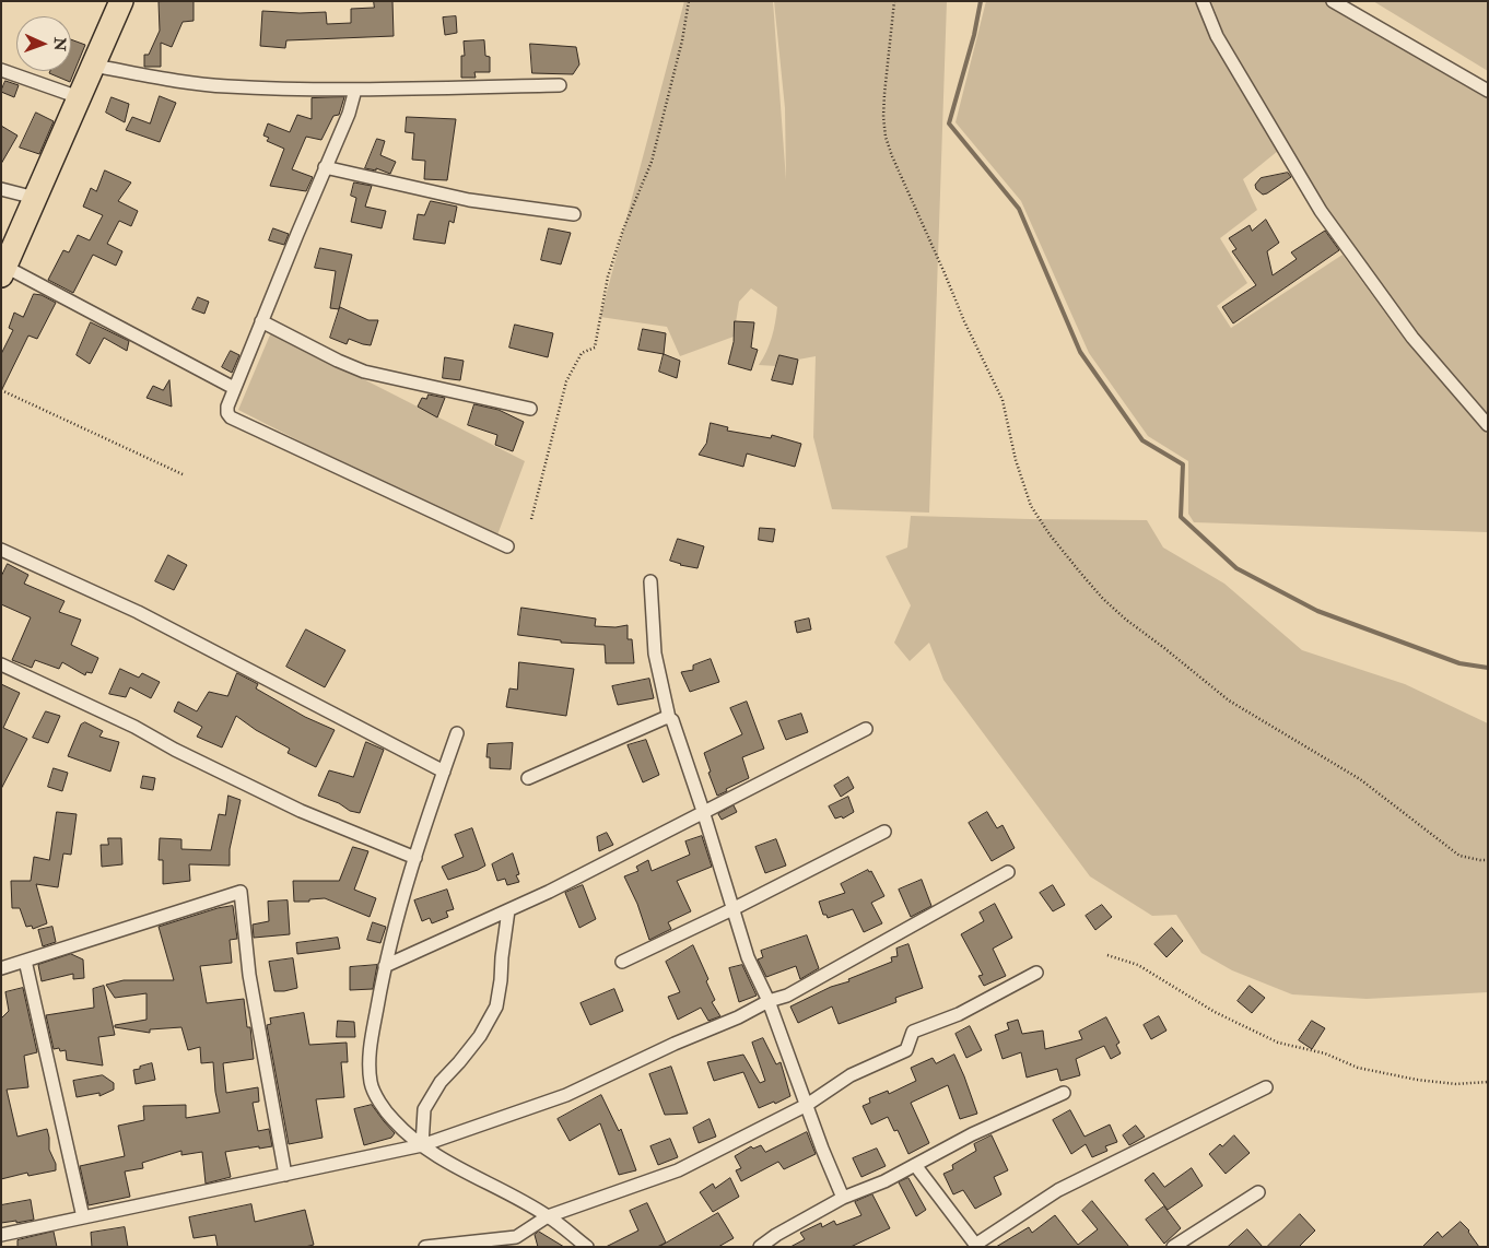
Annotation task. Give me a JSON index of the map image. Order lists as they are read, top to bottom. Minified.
{"north":"right"}
